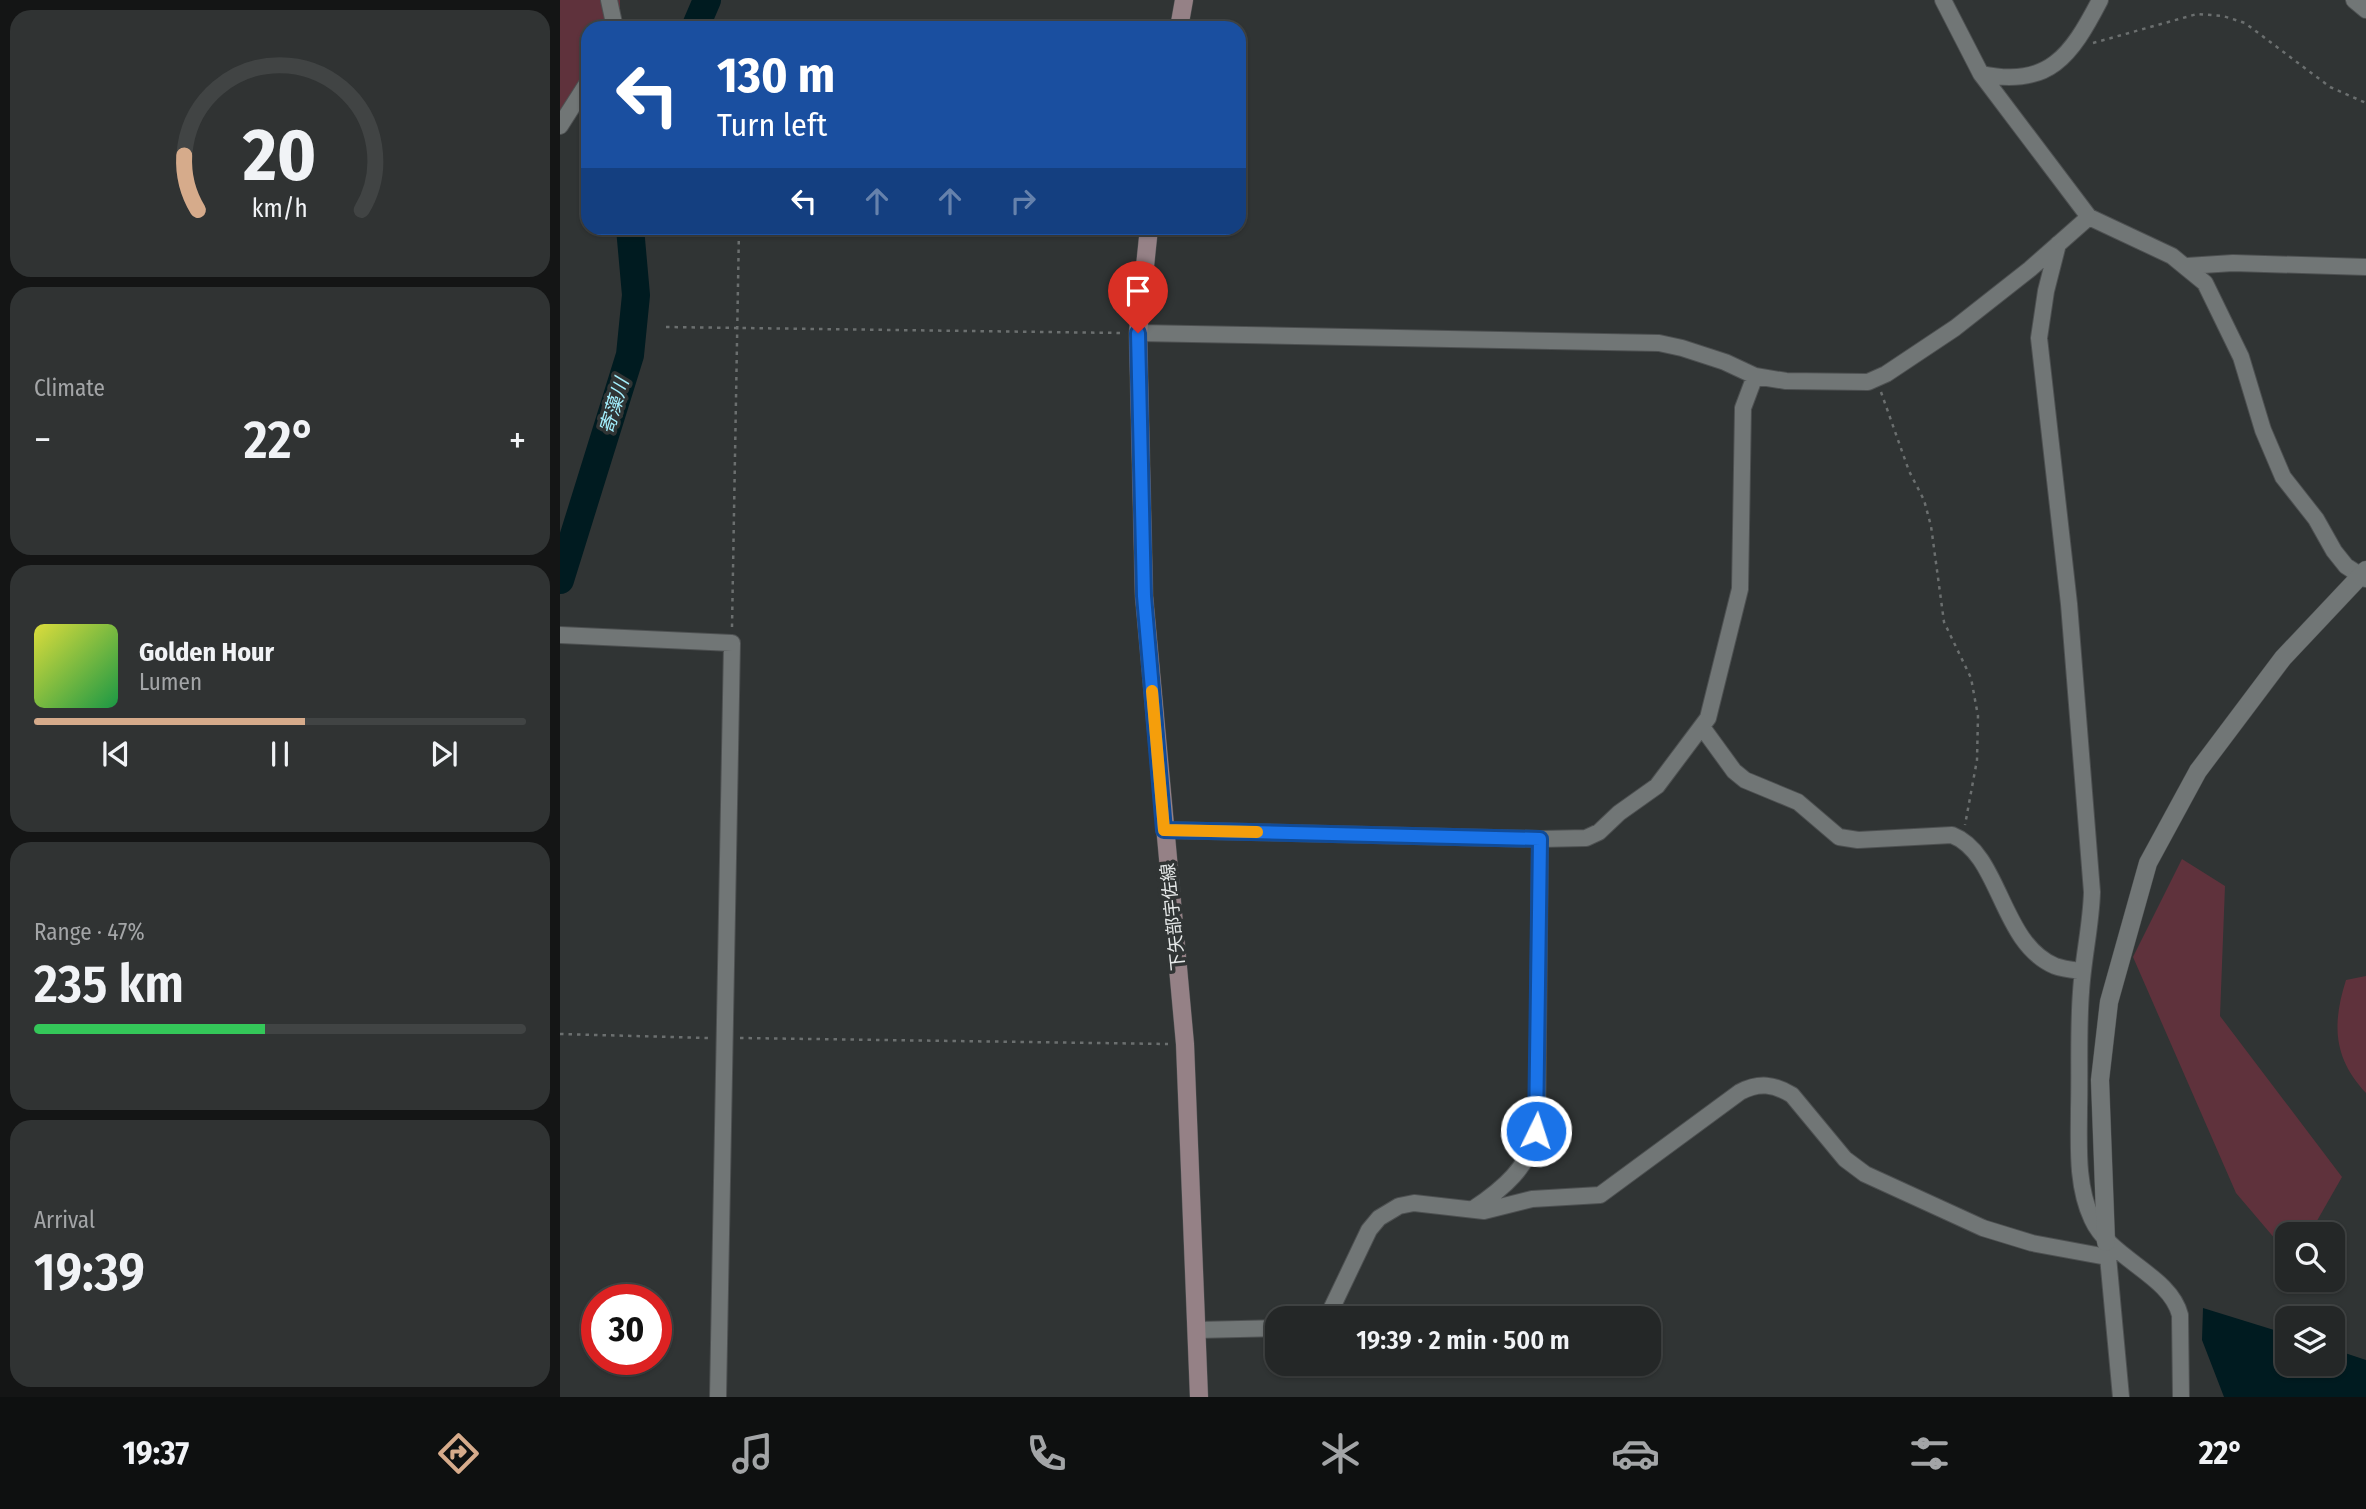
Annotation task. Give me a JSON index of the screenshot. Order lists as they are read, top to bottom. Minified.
{"streets":{"main road":["下矢部宇佐線"]},"water":["寄藻川"],"page":{"turn":["130 m","Turn left"],"tile":["Climate",["Range · 47%","235 km"],["Arrival","19:39"]],"heat":["−","22°","+"],"song":["Golden Hour","Lumen"],"limit":"30","trip":"19:39 · 2 min · 500 m","tabs":["19:37","22°"],"gauge":["20","km/h"]}}
